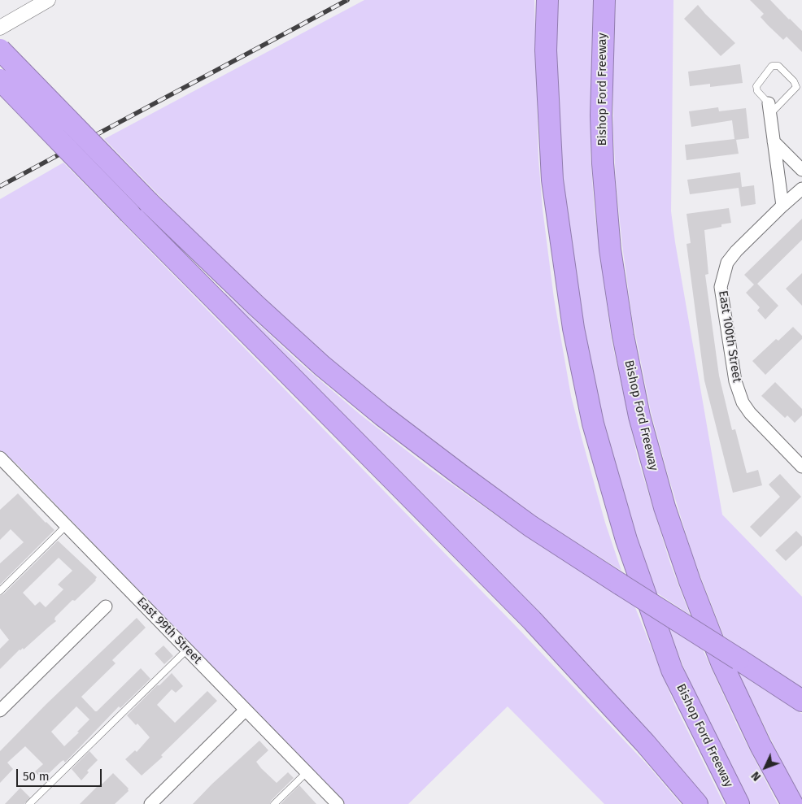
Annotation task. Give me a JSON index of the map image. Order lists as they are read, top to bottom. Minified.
{"streets":{"highway":["Bishop Ford Freeway"],"street":["East 100th Street","East 99th Street"]},"scale_bar":"50 m","north":"bottom left"}
